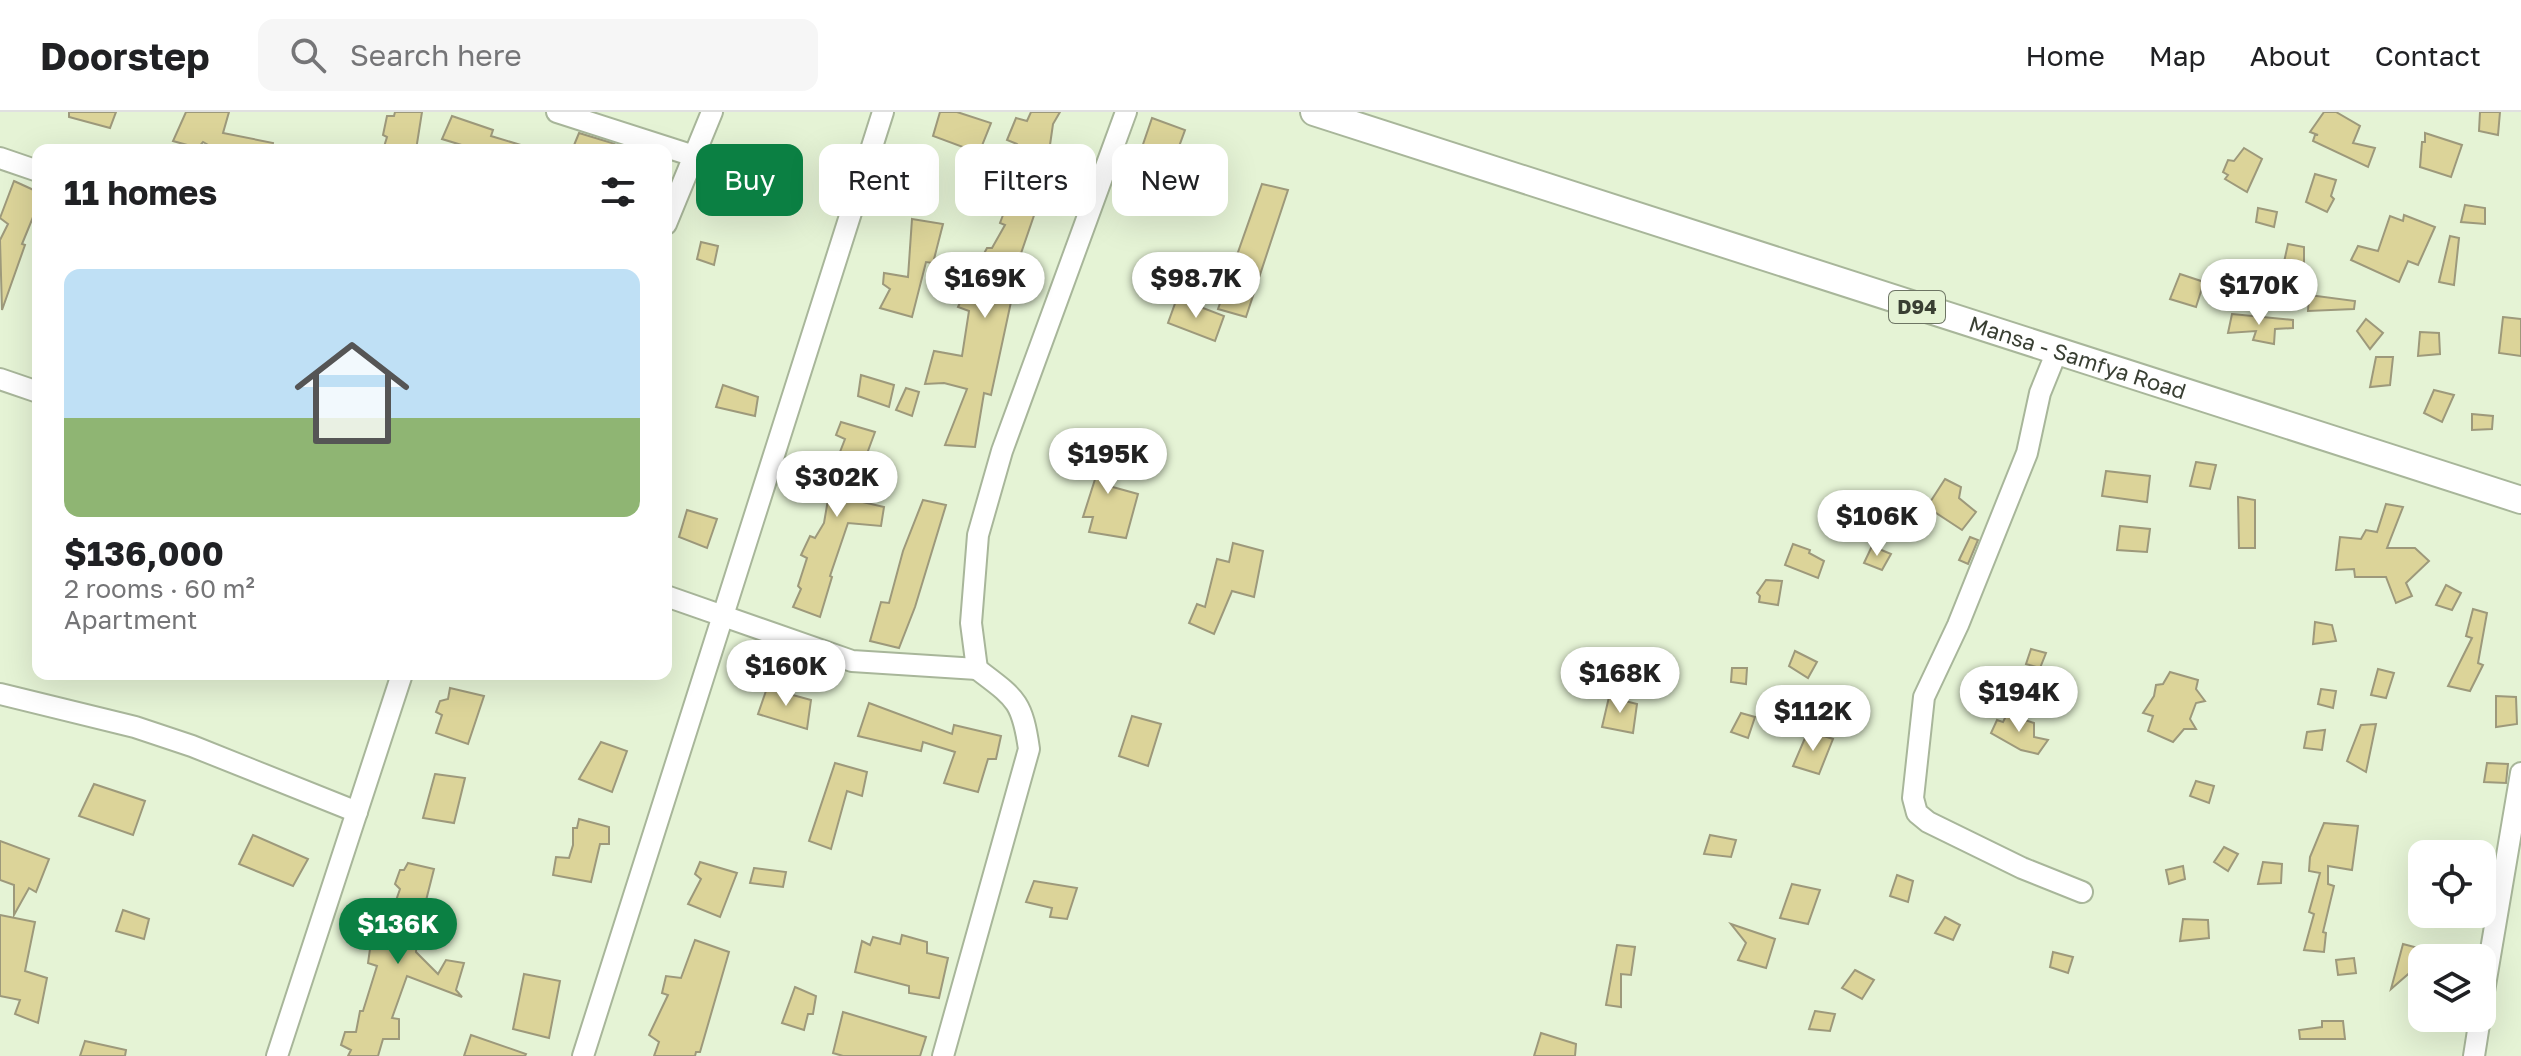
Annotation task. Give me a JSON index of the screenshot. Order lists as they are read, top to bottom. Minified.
{"streets":{"main road":["D94","Mansa - Samfya Road"]},"page":{"header":"Doorstep","search":"Search here","nav":["Home","Map","About","Contact"],"chip":["Buy","Rent","Filters","New"],"heading":"11 homes","list":[{"name":"$136,000","note":"2 rooms · 60 m² · Apartment"}],"price":["$169K","$98.7K","$170K","$195K","$302K","$106K","$160K","$168K","$194K","$112K","$136K"]}}
